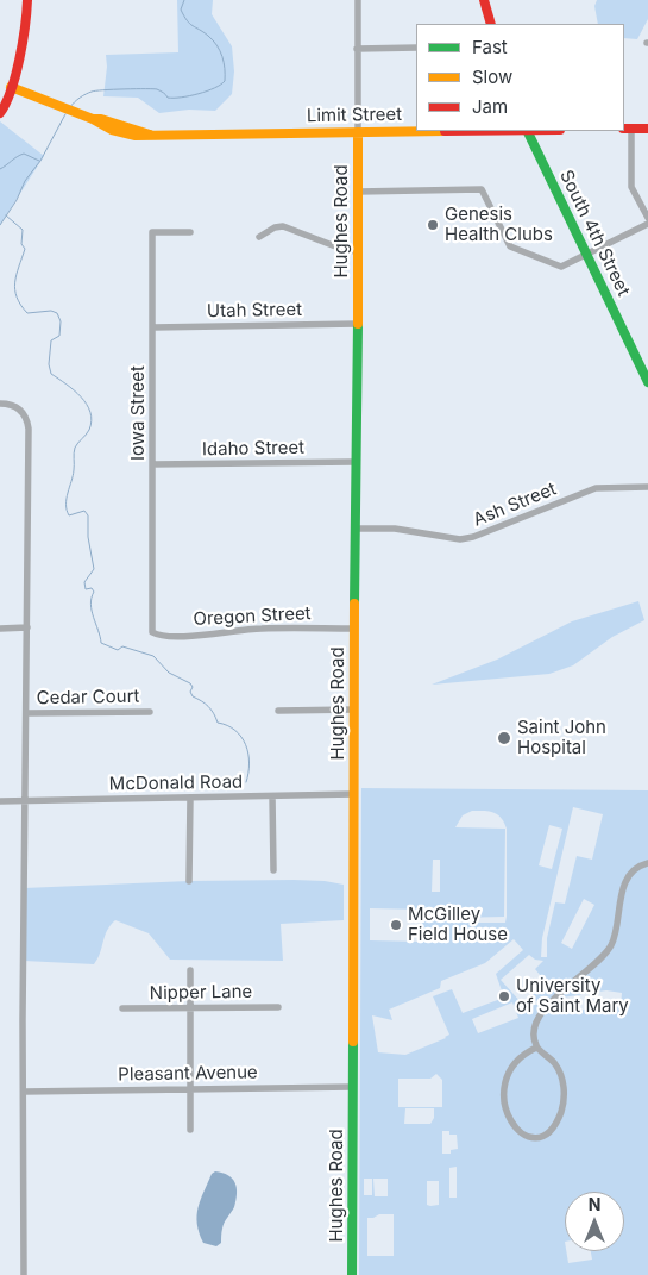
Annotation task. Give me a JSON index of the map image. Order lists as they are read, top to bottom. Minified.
{"streets":{"main road":["Limit Street","Hughes Road","South 4th Street"],"street":["Utah Street","Iowa Street","Idaho Street","Ash Street","Oregon Street","Cedar Court","McDonald Road","Nipper Lane","Pleasant Avenue"]},"crossings":[["Limit Street","Hughes Road"],["Hughes Road","Utah Street"],["Hughes Road","Idaho Street"],["Hughes Road","Ash Street"],["Hughes Road","Oregon Street"],["Hughes Road","McDonald Road"],["Hughes Road","Pleasant Avenue"],["Utah Street","Iowa Street"],["Iowa Street","Idaho Street"],["Iowa Street","Oregon Street"]],"places":["Genesis Health Clubs","Saint John Hospital","McGilley Field House","University of Saint Mary"],"legend":["Fast","Slow","Jam"],"north":"top"}
